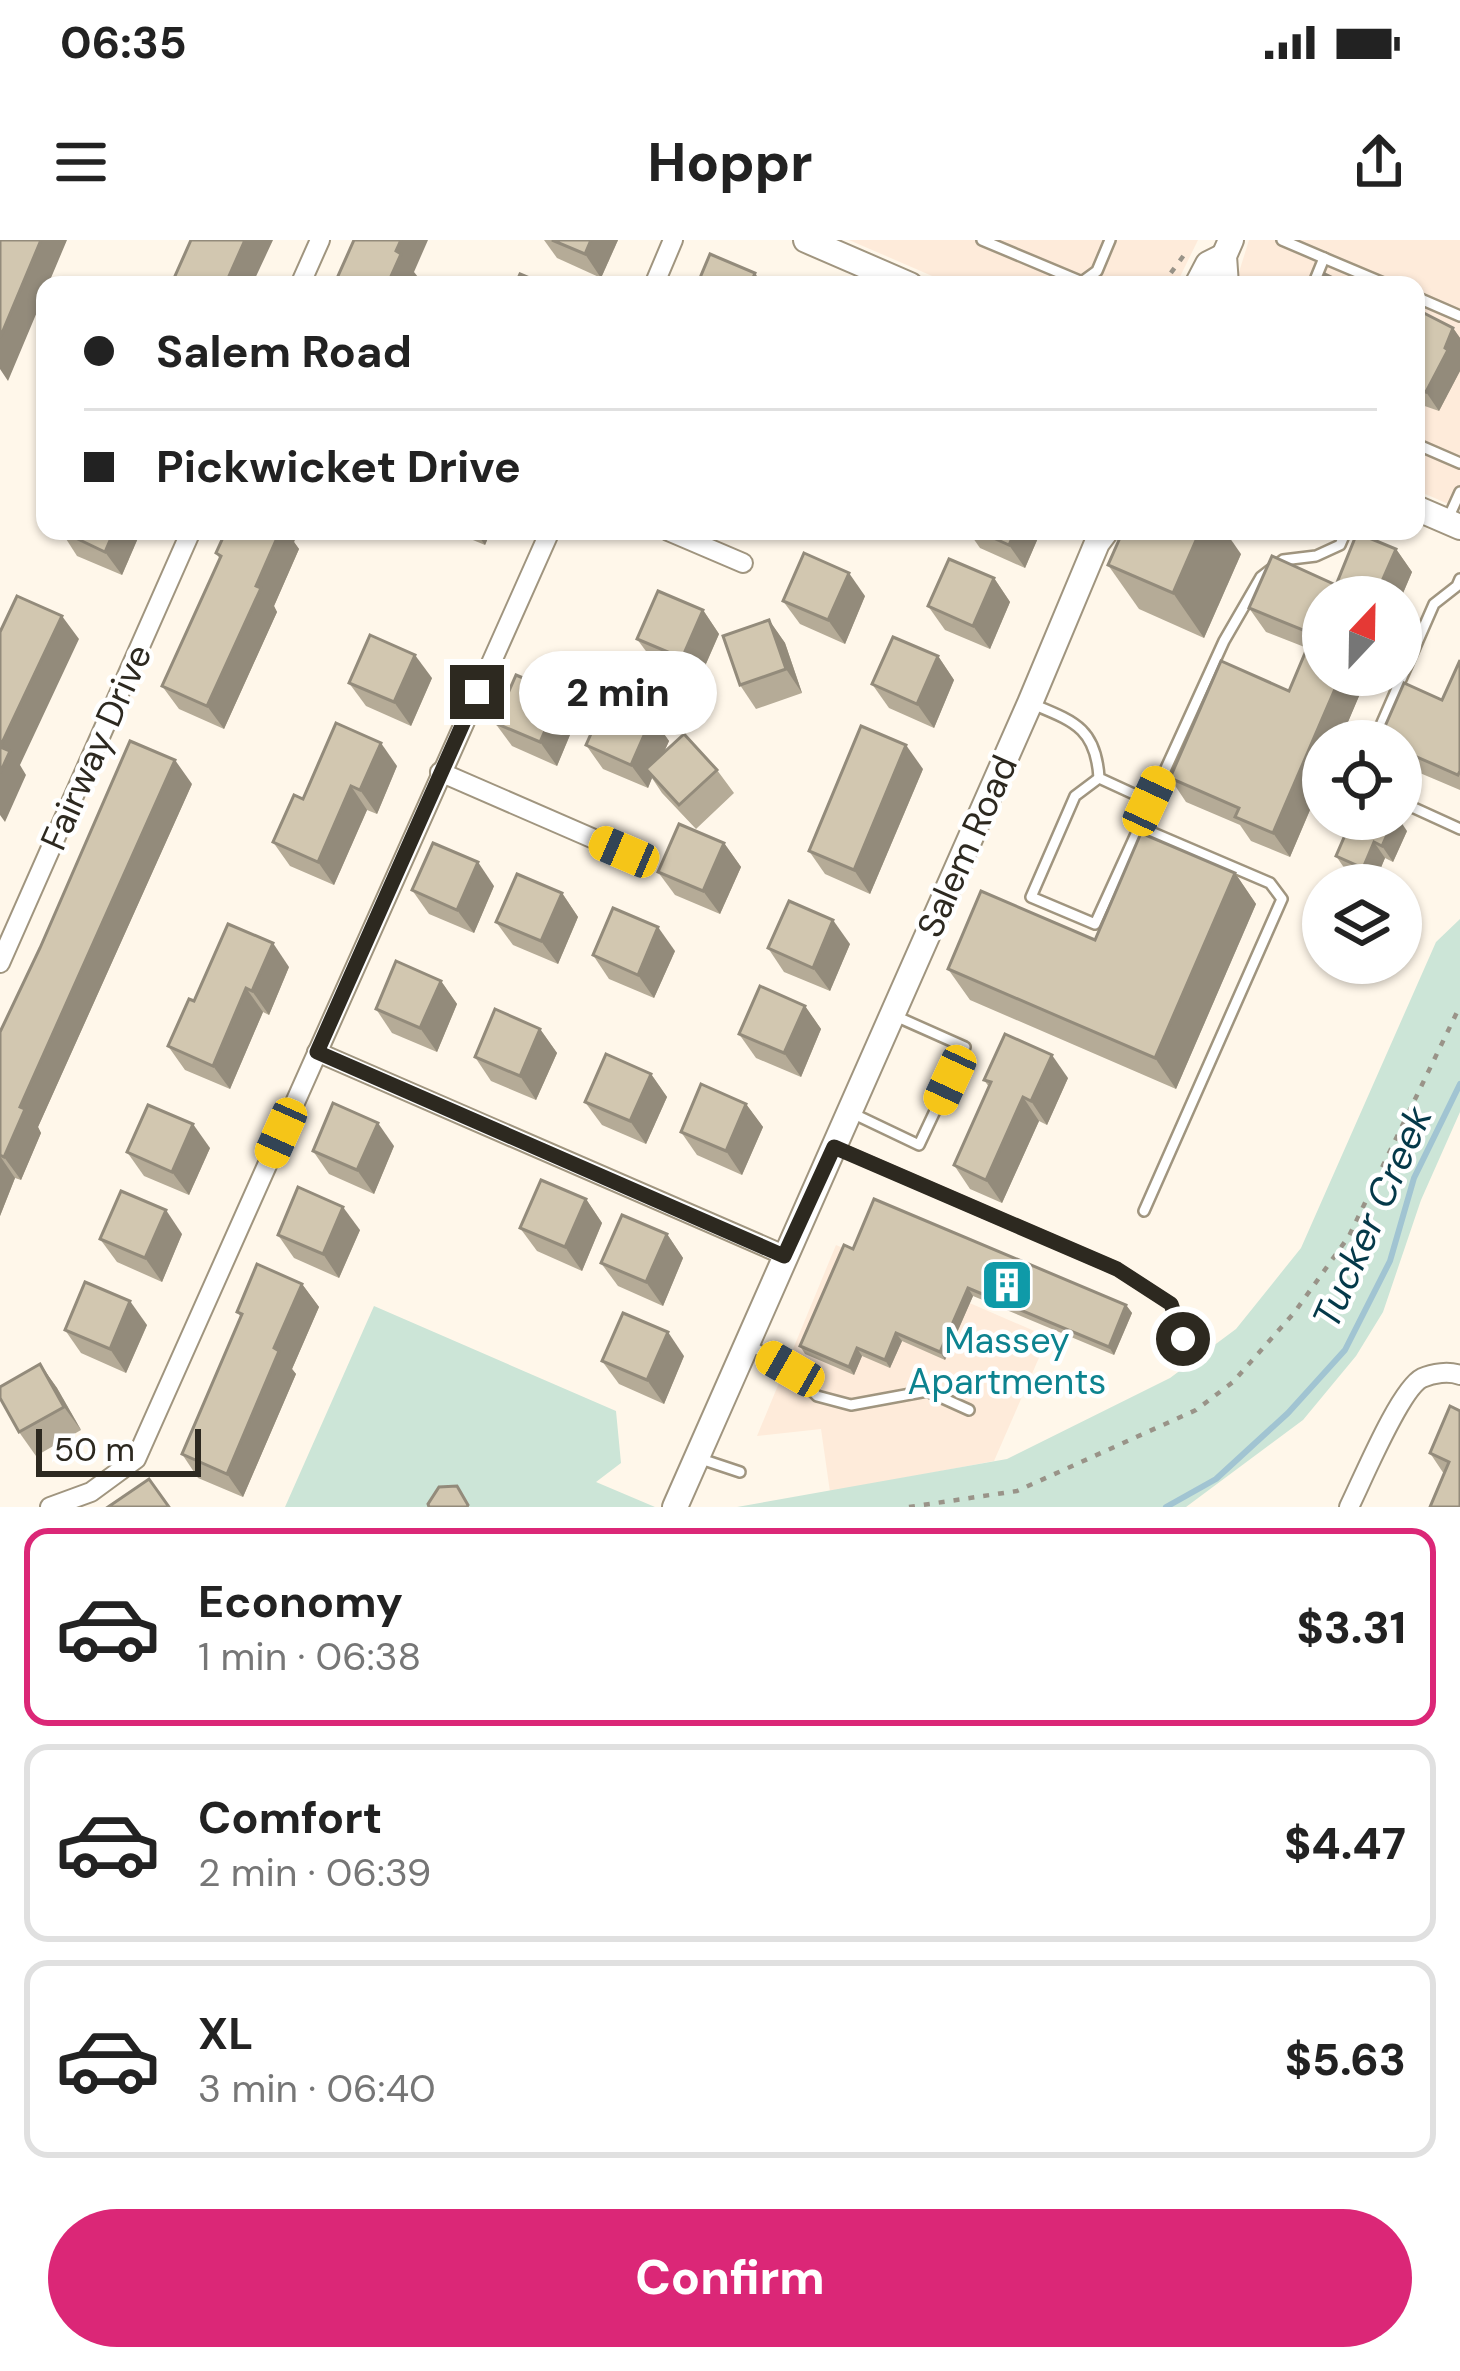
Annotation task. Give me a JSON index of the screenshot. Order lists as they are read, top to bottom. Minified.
{"streets":{"main road":["Salem Road"],"street":["Fairway Drive"]},"water":["Tucker Creek"],"places":{"building":["Massey Apartments"]},"scale_bar":"50 m","north":"top","page":{"status":"06:35","header":"Hoppr","banner":["Salem Road","Pickwicket Drive"],"bubble":"2 min","scale":"50 m","list":[{"name":"Economy","note":"1 min · 06:38","value":"$3.31"},{"name":"Comfort","note":"2 min · 06:39","value":"$4.47"},{"name":"XL","note":"3 min · 06:40","value":"$5.63"}],"buttons":"Confirm"}}
